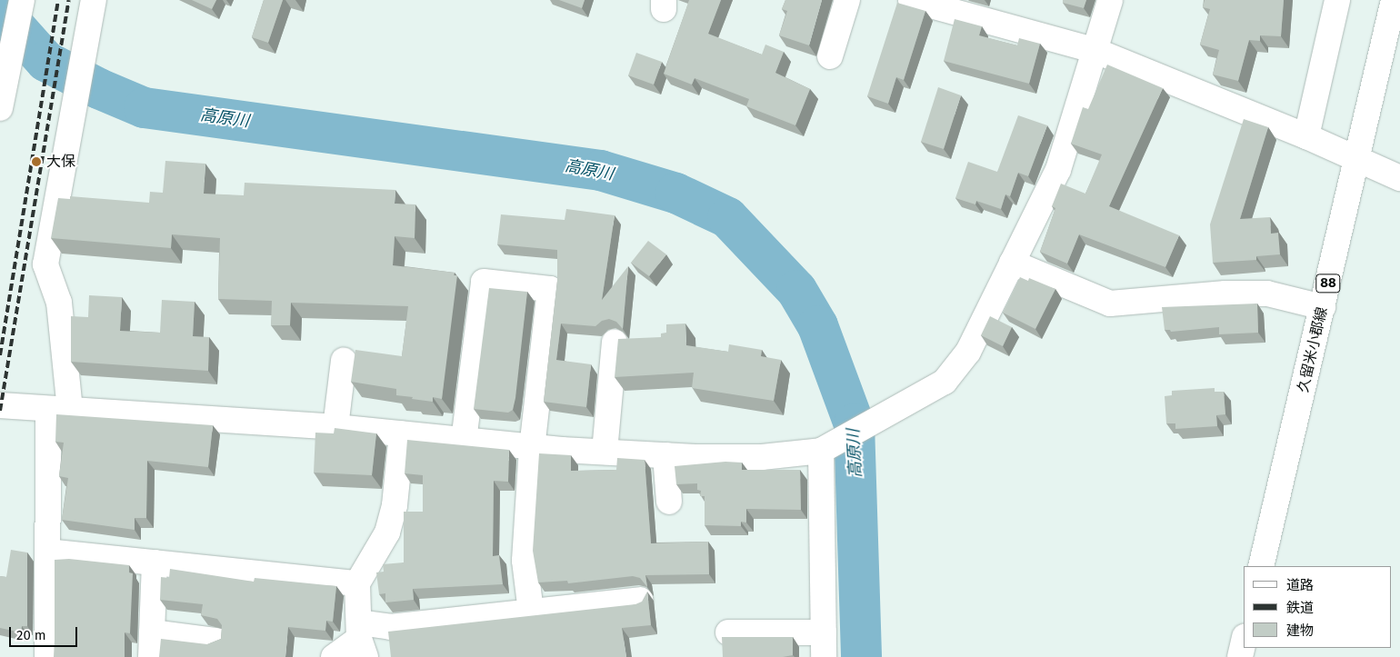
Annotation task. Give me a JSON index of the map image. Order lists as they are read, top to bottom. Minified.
{"streets":{"street":["88","久留米小郡線"]},"water":["高原川"],"places":["大保"],"legend":["道路","鉄道","建物"],"scale_bar":"20 m"}
